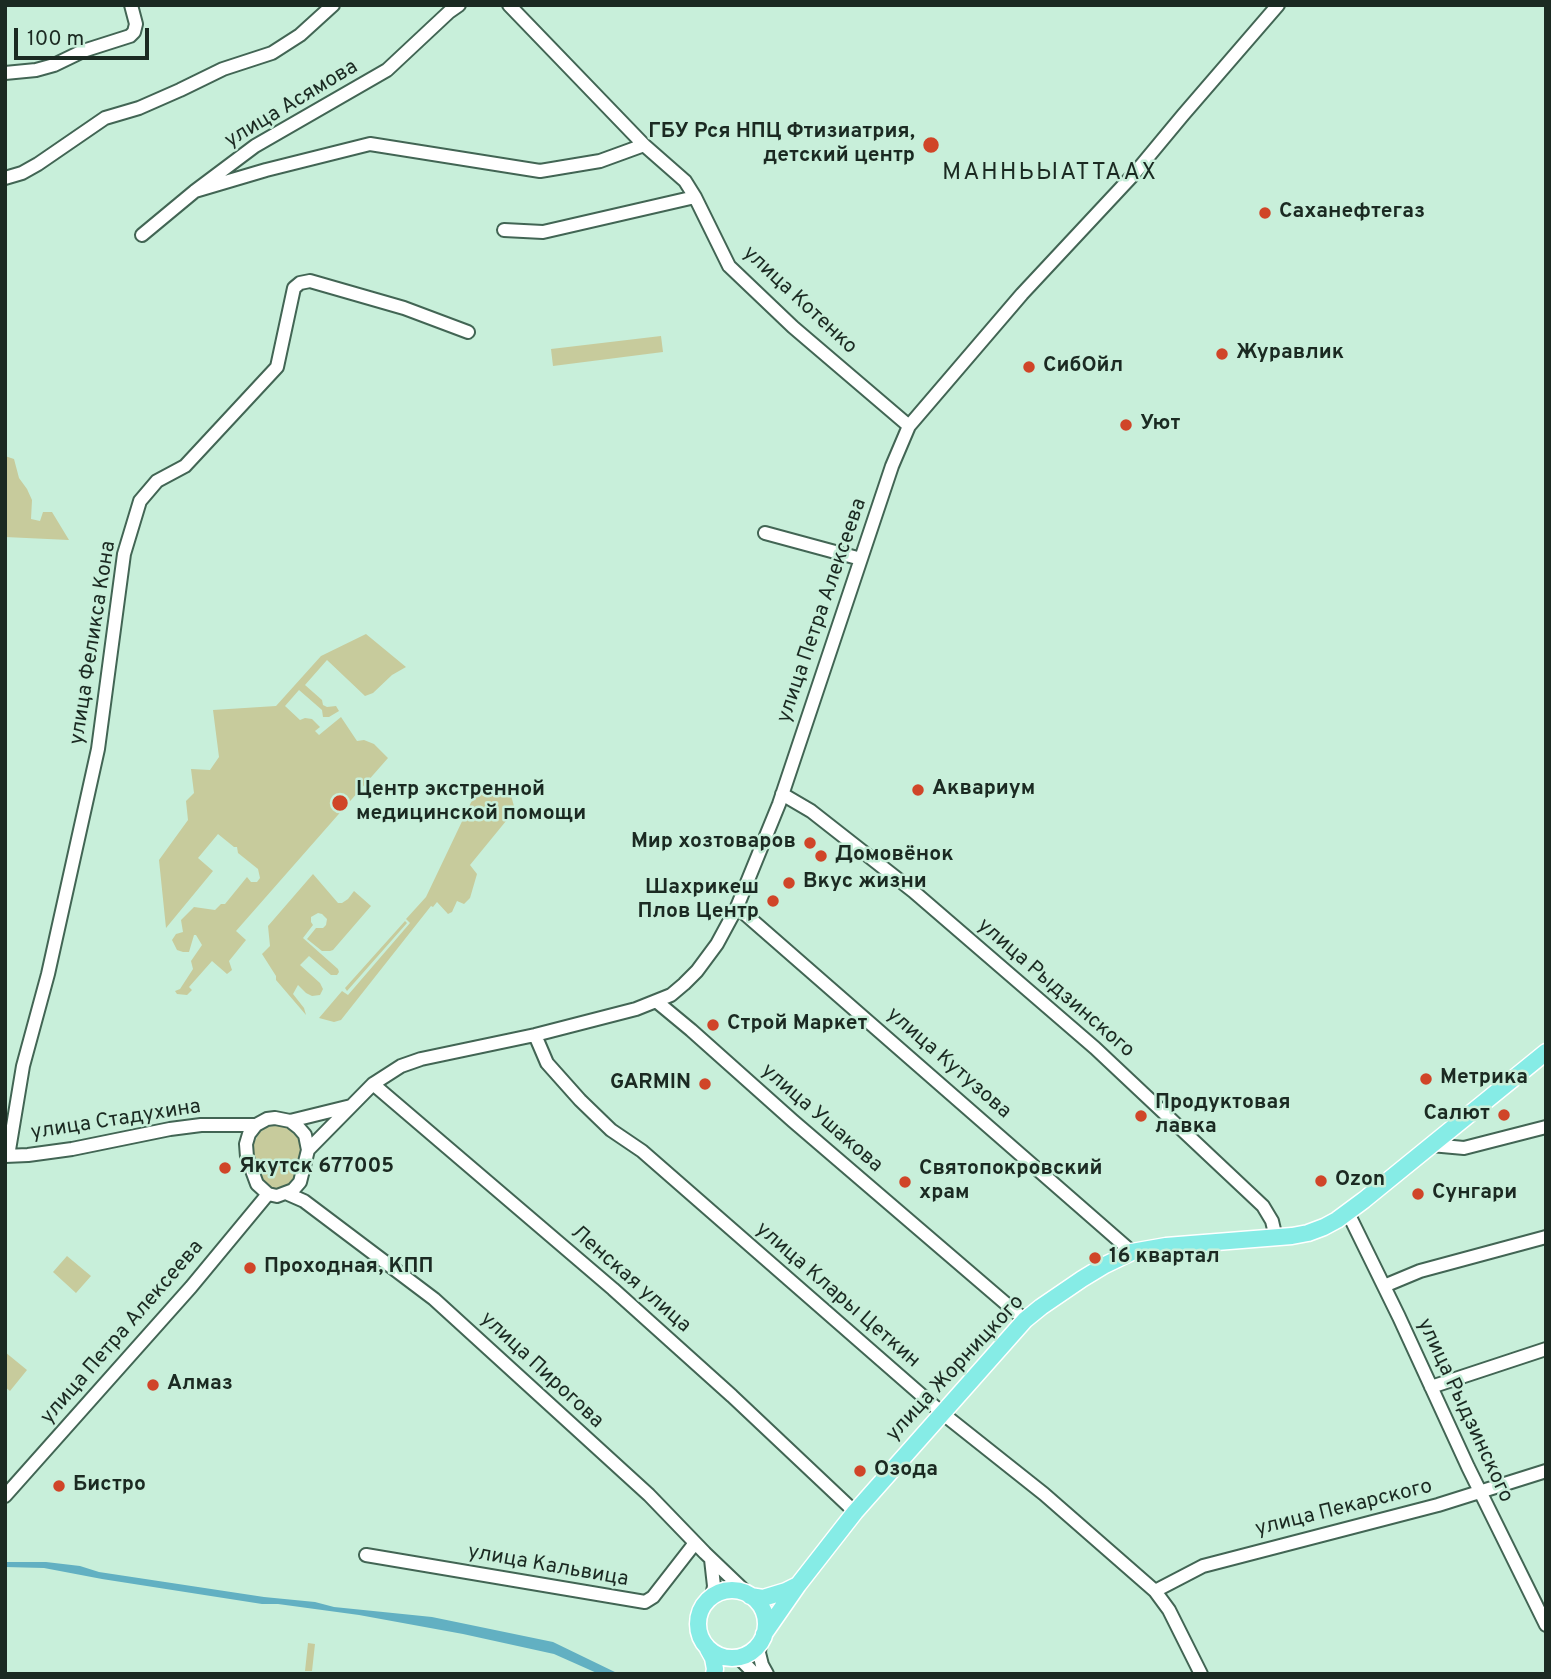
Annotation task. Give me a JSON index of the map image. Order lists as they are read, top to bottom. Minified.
{"streets":{"main road":["улица Жорницкого"],"street":["улица Асямова","улица Котенко","улица Петра Алексеева","улица Феликса Кона","улица Рыдзинского","улица Кутузова","улица Ушакова","улица Стадухина","Ленская улица","улица Клары Цеткин","улица Пирогова","улица Пекарского","улица Кальвица"]},"crossings":[["улица Котенко","улица Петра Алексеева"],["улица Петра Алексеева","улица Рыдзинского"],["улица Петра Алексеева","улица Кутузова"],["улица Петра Алексеева","улица Ушакова"],["улица Петра Алексеева","улица Стадухина"],["улица Петра Алексеева","Ленская улица"],["улица Петра Алексеева","улица Клары Цеткин"],["улица Петра Алексеева","улица Пирогова"],["улица Феликса Кона","улица Стадухина"],["улица Рыдзинского","улица Жорницкого"],["улица Рыдзинского","улица Пекарского"],["улица Кутузова","улица Жорницкого"],["улица Ушакова","улица Жорницкого"],["улица Стадухина","улица Пирогова"],["Ленская улица","улица Жорницкого"],["улица Клары Цеткин","улица Жорницкого"],["улица Клары Цеткин","улица Пекарского"],["улица Жорницкого","улица Пирогова"],["улица Пирогова","улица Кальвица"]],"districts":["МАННЬЫАТТААХ"],"places":["ГБУ Рся НПЦ Фтизиатрия, детский центр","Саханефтегаз","Журавлик","СибОйл","Уют","Аквариум","Центр экстренной медицинской помощи","Мир хозтоваров","Домовёнок","Вкус жизни","Шахрикеш Плов Центр","Строй Маркет","Метрика","GARMIN","Салют","Продуктовая лавка","Якутск 677005","Ozon","Святопокровский храм","Сунгари","16 квартал","Проходная, КПП","Алмаз","Озода","Бистро"],"scale_bar":"100 m"}
